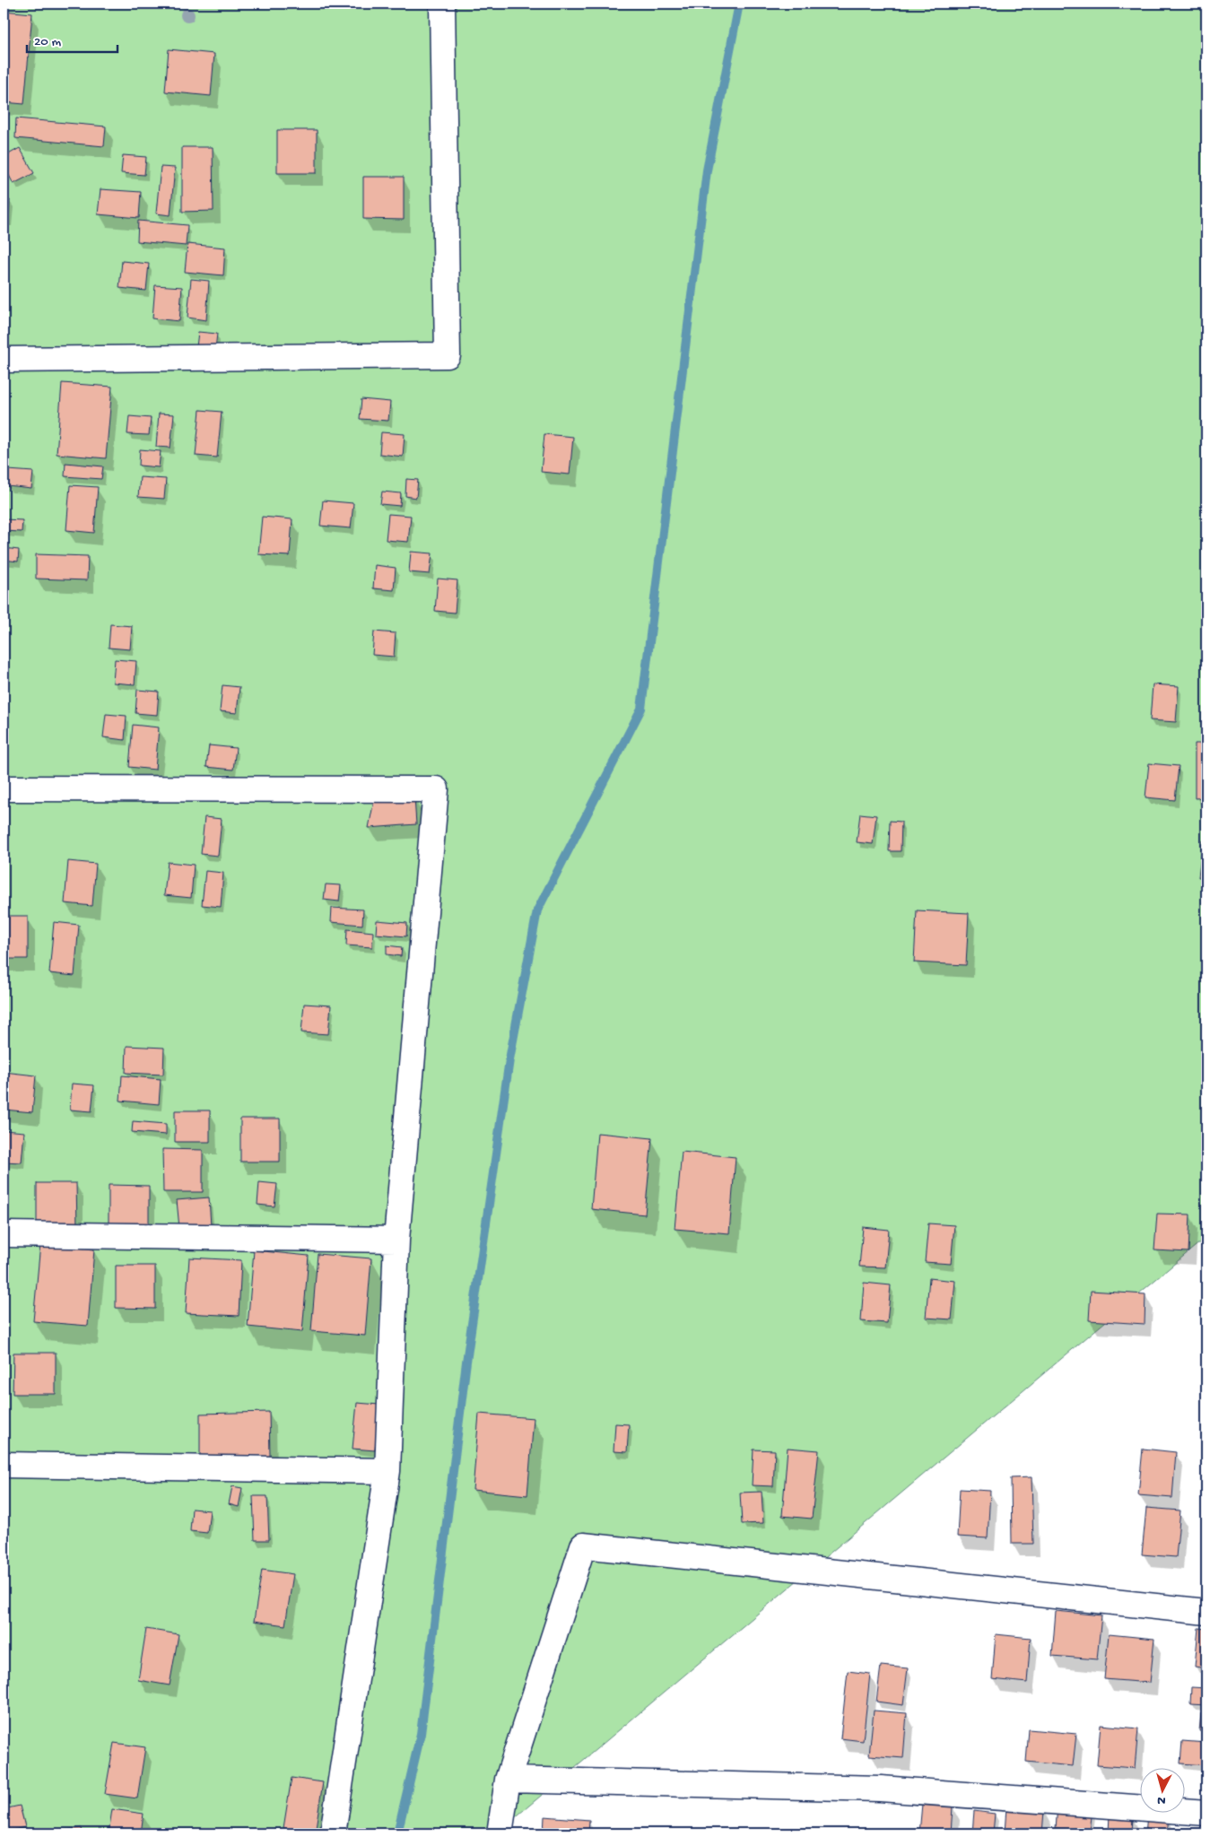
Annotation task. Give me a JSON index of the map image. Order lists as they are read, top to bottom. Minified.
{"scale_bar":"20 m","north":"bottom"}
